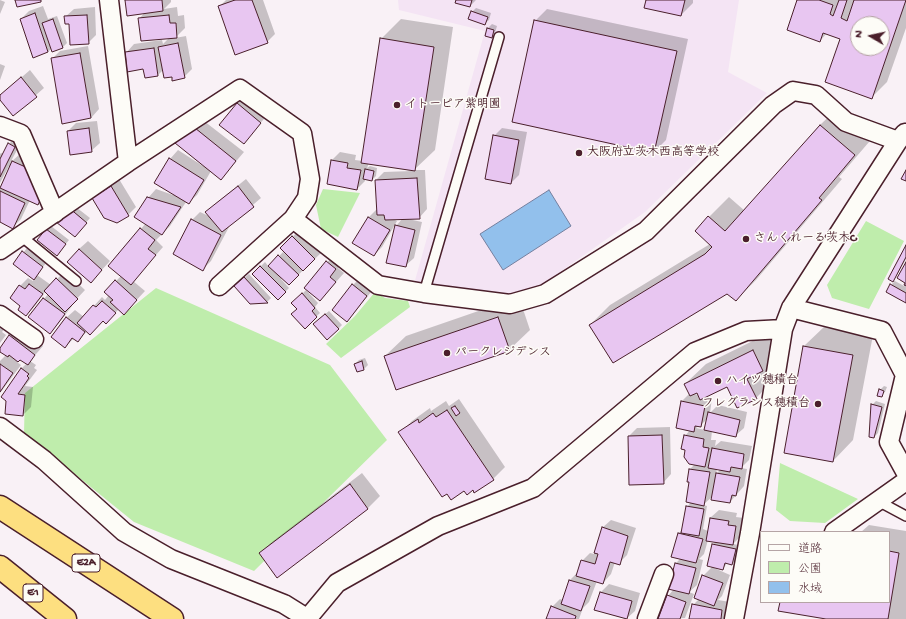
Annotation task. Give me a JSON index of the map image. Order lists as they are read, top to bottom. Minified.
{"streets":{"highway":["E2A","E1"]},"places":["イトーピア紫明園","大阪府立茨木西高等学校","さんくれーる茨木C","パークレジデンス","ハイツ穂積台","フレグランス穂積台"],"legend":["道路","公園","水域"],"north":"left"}
